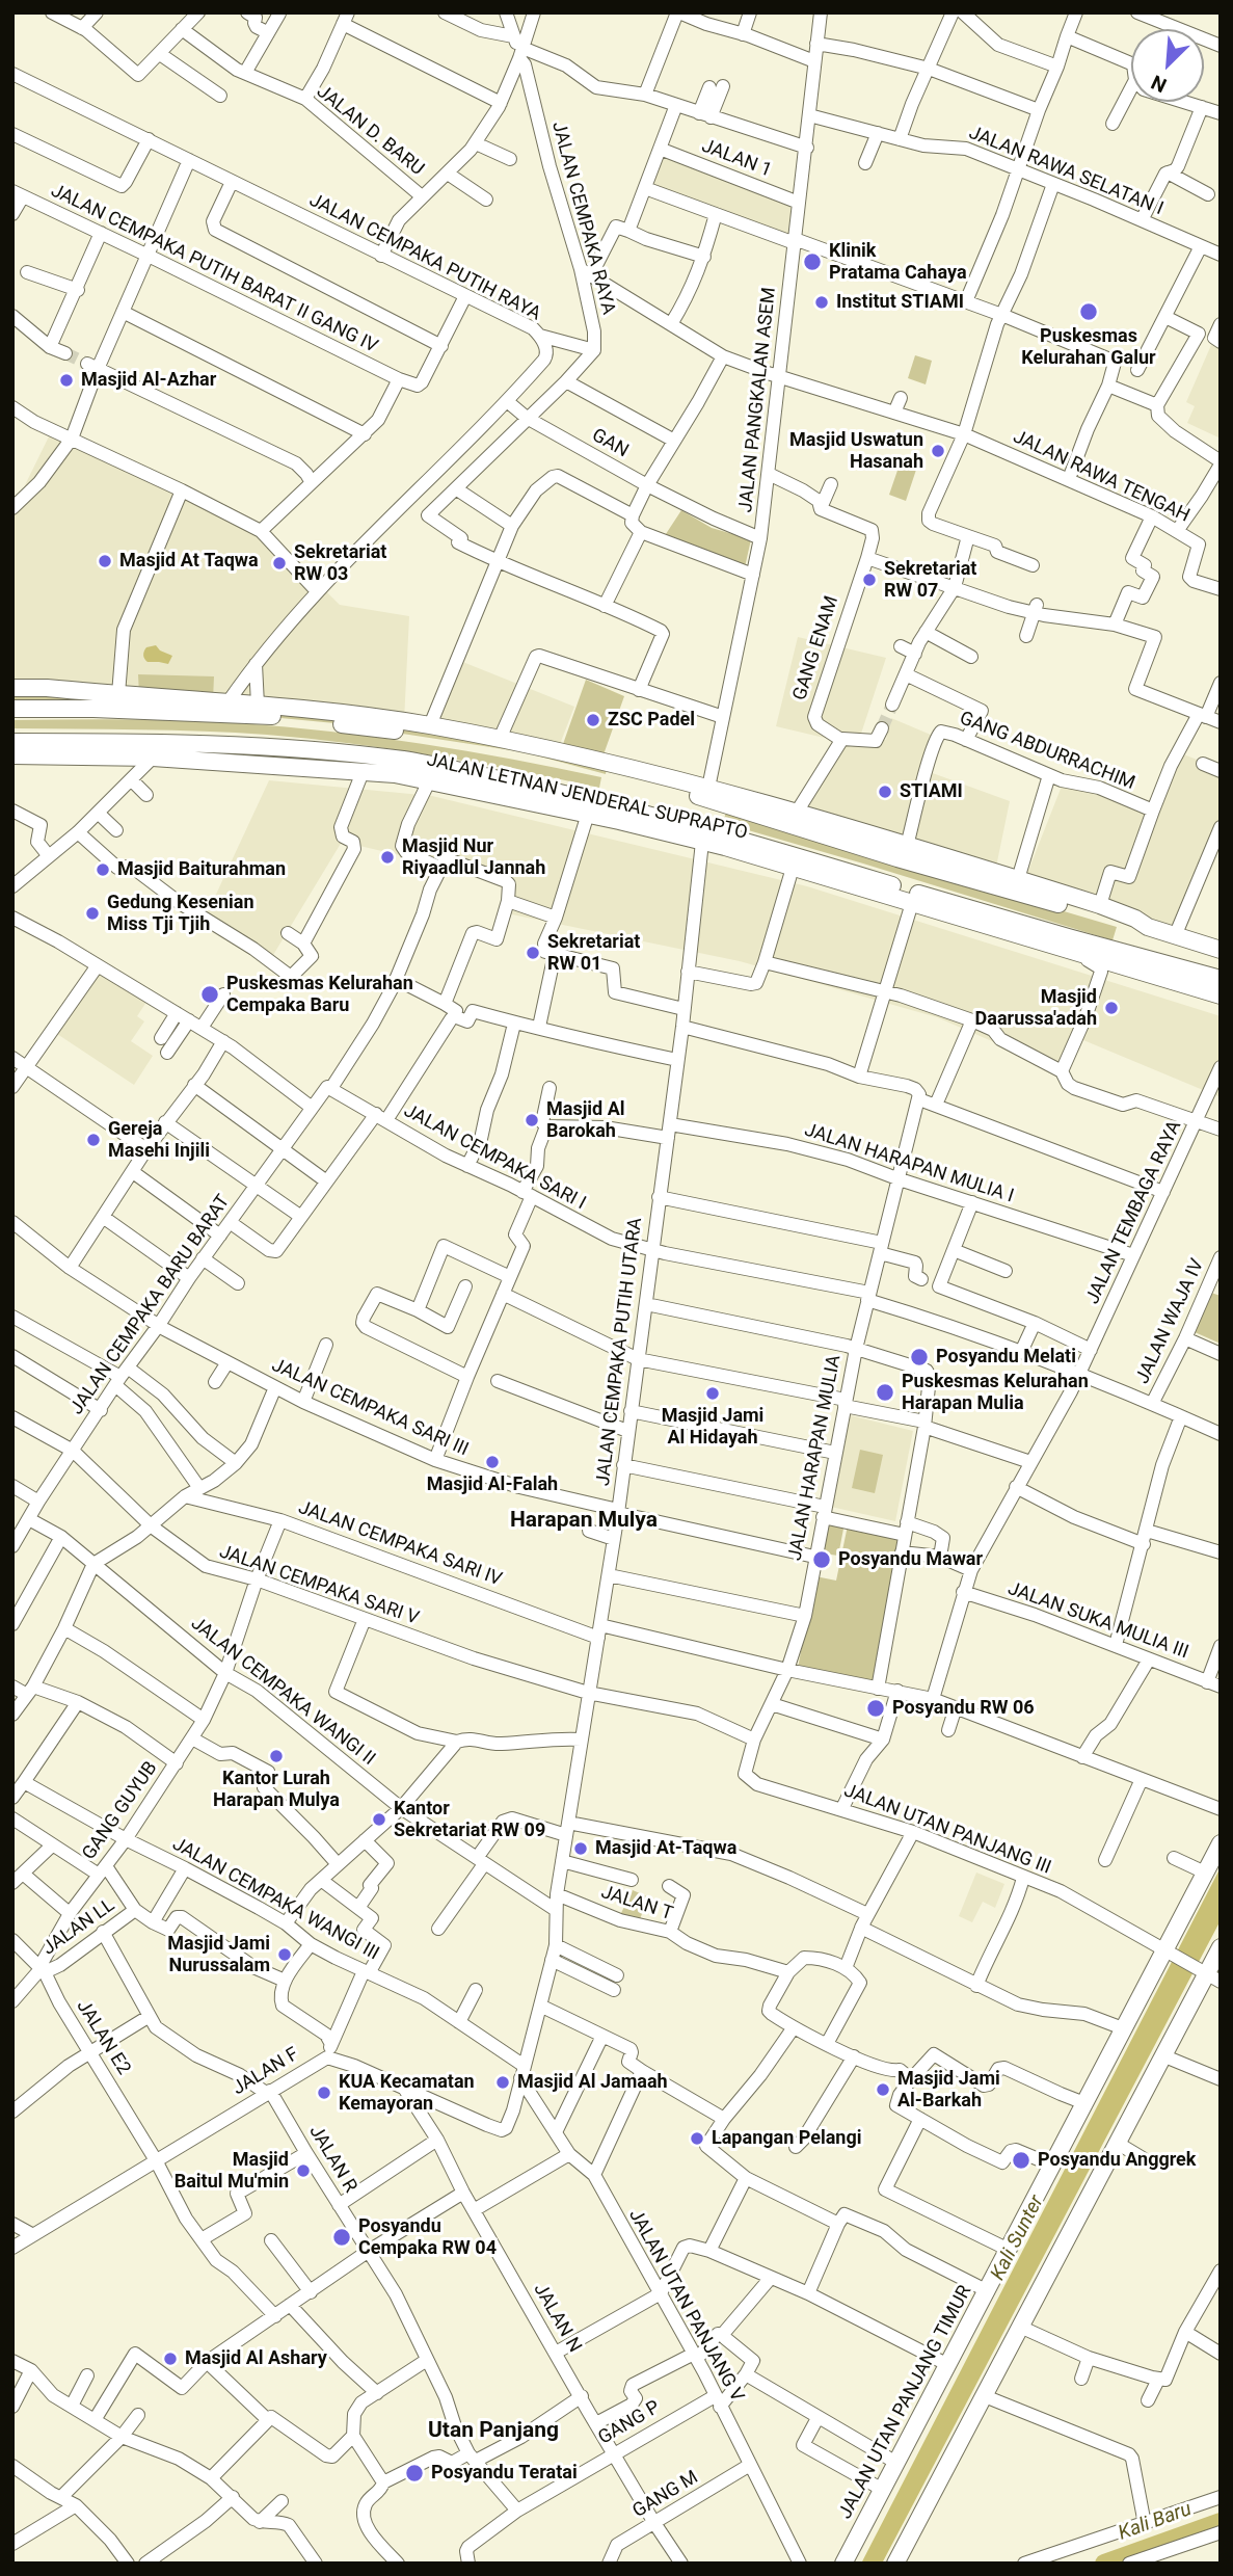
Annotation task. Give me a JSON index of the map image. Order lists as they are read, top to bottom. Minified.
{"streets":{"main road":["JALAN LETNAN JENDERAL SUPRAPTO","JALAN UTAN PANJANG TIMUR"],"street":["JALAN D. BARU","JALAN 1","JALAN RAWA SELATAN I","JALAN CEMPAKA RAYA","JALAN CEMPAKA PUTIH RAYA","JALAN CEMPAKA PUTIH BARAT II GANG IV","JALAN PANGKALAN ASEM","GAN","JALAN RAWA TENGAH","GANG ENAM","GANG ABDURRACHIM","JALAN CEMPAKA SARI I","JALAN HARAPAN MULIA I","JALAN TEMBAGA RAYA","JALAN CEMPAKA BARU BARAT","JALAN WAJA IV","JALAN CEMPAKA PUTIH UTARA","JALAN CEMPAKA SARI III","JALAN HARAPAN MULIA","JALAN CEMPAKA SARI IV","JALAN CEMPAKA SARI V","JALAN SUKA MULIA III","JALAN CEMPAKA WANGI II","GANG GUYUB","JALAN UTAN PANJANG III","JALAN CEMPAKA WANGI III","JALAN T","JALAN LL","JALAN E2","JALAN F","JALAN R","JALAN UTAN PANJANG V","JALAN N","GANG P","GANG M"]},"crossings":[["JALAN 1","JALAN PANGKALAN ASEM"],["JALAN RAWA SELATAN I","JALAN PANGKALAN ASEM"],["JALAN CEMPAKA RAYA","JALAN RAWA TENGAH"],["JALAN CEMPAKA PUTIH RAYA","GAN"],["JALAN CEMPAKA PUTIH RAYA","JALAN LETNAN JENDERAL SUPRAPTO"],["JALAN PANGKALAN ASEM","GAN"],["JALAN PANGKALAN ASEM","JALAN RAWA TENGAH"],["JALAN PANGKALAN ASEM","JALAN LETNAN JENDERAL SUPRAPTO"],["GANG ABDURRACHIM","JALAN LETNAN JENDERAL SUPRAPTO"],["JALAN LETNAN JENDERAL SUPRAPTO","JALAN CEMPAKA PUTIH UTARA"],["JALAN CEMPAKA SARI I","JALAN TEMBAGA RAYA"],["JALAN CEMPAKA SARI I","JALAN CEMPAKA BARU BARAT"],["JALAN CEMPAKA SARI I","JALAN WAJA IV"],["JALAN CEMPAKA SARI I","JALAN CEMPAKA PUTIH UTARA"],["JALAN CEMPAKA SARI I","JALAN HARAPAN MULIA"],["JALAN HARAPAN MULIA I","JALAN TEMBAGA RAYA"],["JALAN HARAPAN MULIA I","JALAN CEMPAKA PUTIH UTARA"],["JALAN HARAPAN MULIA I","JALAN HARAPAN MULIA"],["JALAN TEMBAGA RAYA","JALAN CEMPAKA SARI IV"],["JALAN TEMBAGA RAYA","JALAN SUKA MULIA III"],["JALAN CEMPAKA BARU BARAT","JALAN CEMPAKA SARI III"],["JALAN CEMPAKA BARU BARAT","JALAN CEMPAKA SARI V"],["JALAN CEMPAKA BARU BARAT","JALAN CEMPAKA WANGI II"],["JALAN CEMPAKA PUTIH UTARA","JALAN CEMPAKA SARI III"],["JALAN CEMPAKA PUTIH UTARA","JALAN CEMPAKA SARI IV"],["JALAN CEMPAKA PUTIH UTARA","JALAN CEMPAKA SARI V"],["JALAN CEMPAKA PUTIH UTARA","JALAN CEMPAKA WANGI II"],["JALAN CEMPAKA PUTIH UTARA","JALAN CEMPAKA WANGI III"],["JALAN CEMPAKA PUTIH UTARA","JALAN T"],["JALAN CEMPAKA PUTIH UTARA","JALAN F"],["JALAN CEMPAKA PUTIH UTARA","JALAN UTAN PANJANG V"],["JALAN CEMPAKA SARI III","JALAN HARAPAN MULIA"],["JALAN HARAPAN MULIA","JALAN CEMPAKA SARI IV"],["JALAN HARAPAN MULIA","JALAN CEMPAKA SARI V"],["JALAN HARAPAN MULIA","JALAN UTAN PANJANG III"],["JALAN CEMPAKA SARI IV","GANG GUYUB"],["JALAN CEMPAKA SARI V","GANG GUYUB"],["JALAN CEMPAKA SARI V","JALAN UTAN PANJANG III"],["JALAN CEMPAKA WANGI II","GANG GUYUB"],["GANG GUYUB","JALAN CEMPAKA WANGI III"],["GANG GUYUB","JALAN LL"],["GANG GUYUB","JALAN E2"],["JALAN UTAN PANJANG III","JALAN UTAN PANJANG TIMUR"],["JALAN CEMPAKA WANGI III","JALAN F"],["JALAN CEMPAKA WANGI III","JALAN UTAN PANJANG V"],["JALAN LL","JALAN E2"],["JALAN E2","JALAN F"],["JALAN F","JALAN R"],["JALAN F","JALAN UTAN PANJANG V"],["JALAN F","JALAN N"],["JALAN R","GANG P"],["JALAN UTAN PANJANG V","GANG P"],["JALAN UTAN PANJANG V","GANG M"],["JALAN N","GANG P"],["JALAN N","GANG M"]],"districts":["Harapan Mulya","Utan Panjang"],"water":["Kali Sunter","Kali Baru"],"places":["Klinik Pratama Cahaya","Institut STIAMI","Puskesmas Kelurahan Galur","Masjid Al-Azhar","Masjid Uswatun Hasanah","Masjid At Taqwa","Sekretariat RW 03","Sekretariat RW 07","ZSC Padel","STIAMI","Masjid Nur Riyaadlul Jannah","Masjid Baiturahman","Gedung Kesenian Miss Tji Tjih","Sekretariat RW 01","Puskesmas Kelurahan Cempaka Baru","Masjid Daarussa'adah","Masjid Al Barokah","Gereja Masehi Injili","Posyandu Melati","Puskesmas Kelurahan Harapan Mulia","Masjid Jami Al Hidayah","Masjid Al-Falah","Posyandu Mawar","Posyandu RW 06","Kantor Lurah Harapan Mulya","Kantor Sekretariat RW 09","Masjid At-Taqwa","Masjid Jami Nurussalam","Masjid Al Jamaah","Masjid Jami Al-Barkah","KUA Kecamatan Kemayoran","Lapangan Pelangi","Posyandu Anggrek","Masjid Baitul Mu'min","Posyandu Cempaka RW 04","Masjid Al Ashary","Posyandu Teratai"],"north":"bottom left"}
